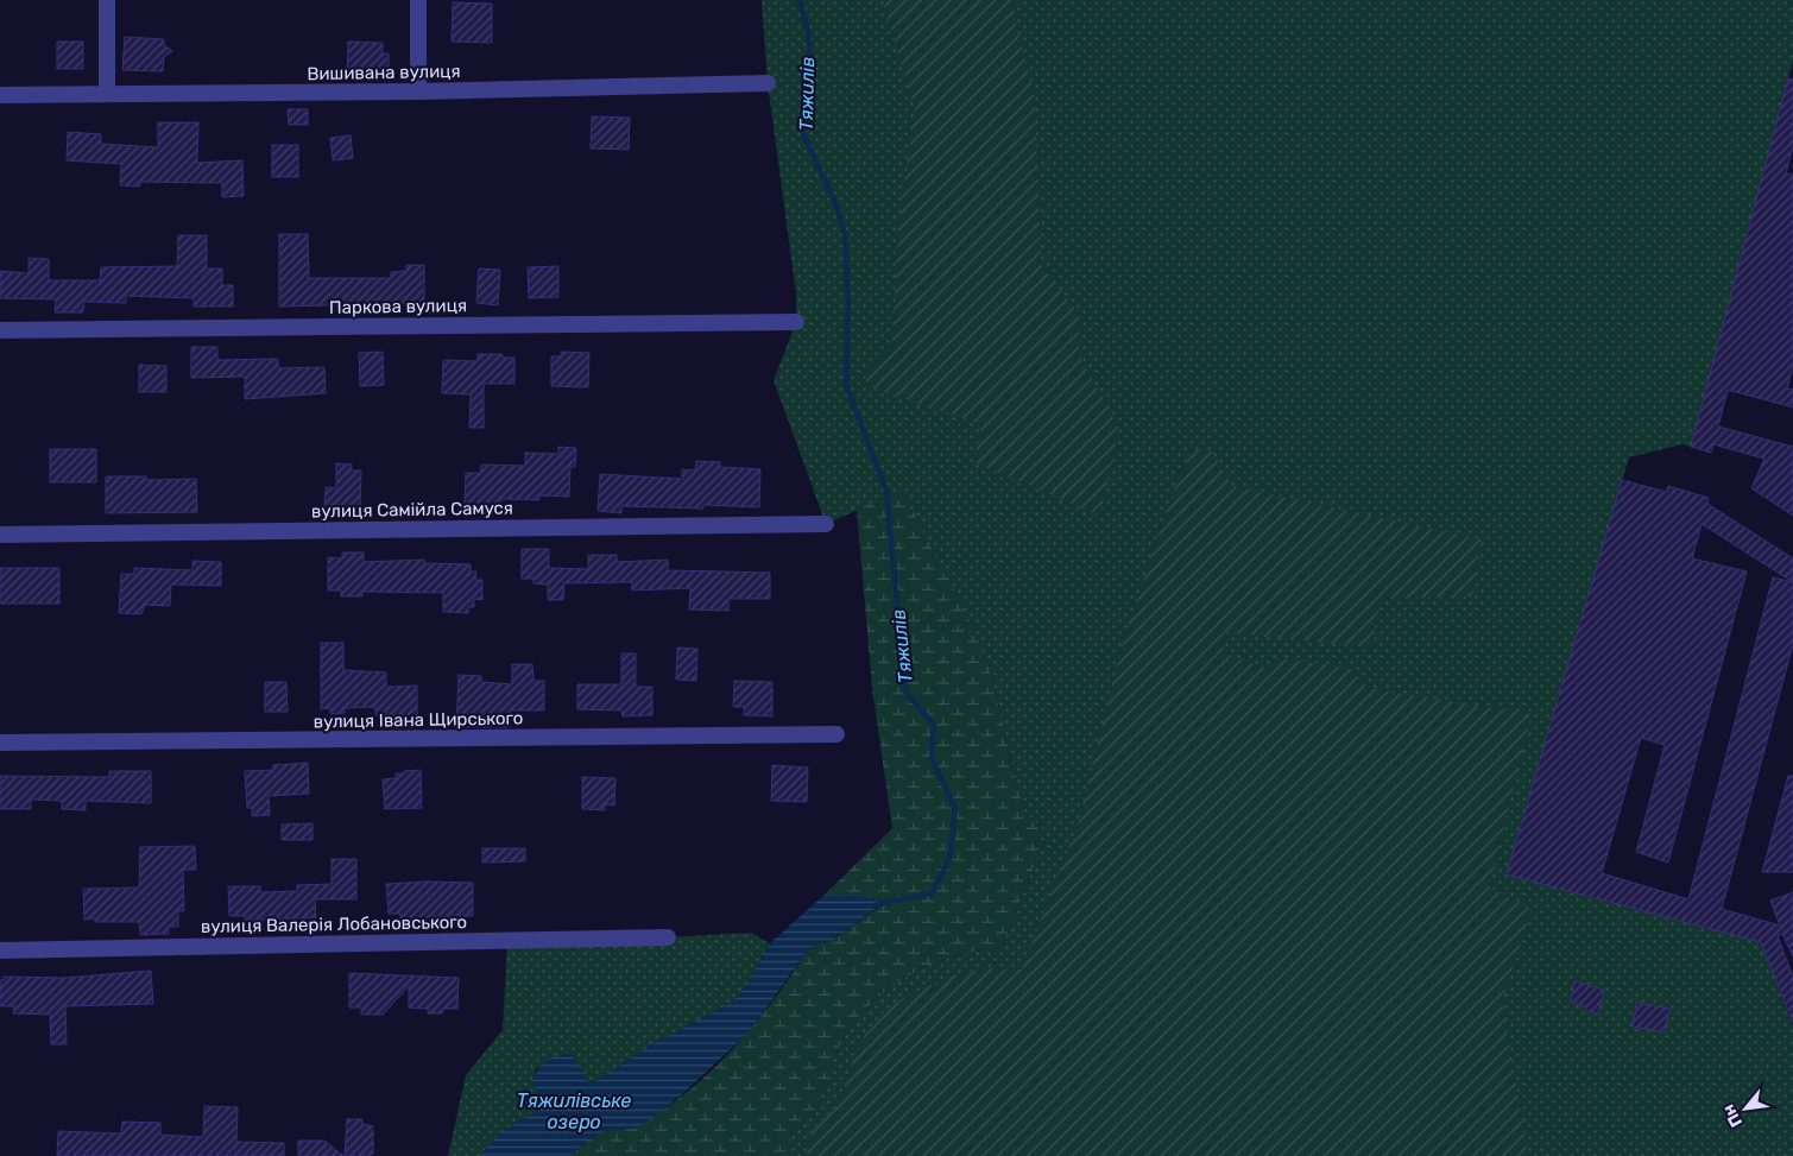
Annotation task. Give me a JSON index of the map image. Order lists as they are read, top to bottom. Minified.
{"streets":{"street":["Вишивана вулиця","Паркова вулиця","вулиця Самійла Самуся","вулиця Івана Щирського","вулиця Валерія Лобановського"]},"water":["Тяжилів","Тяжилівське озеро"],"north":"bottom left"}
